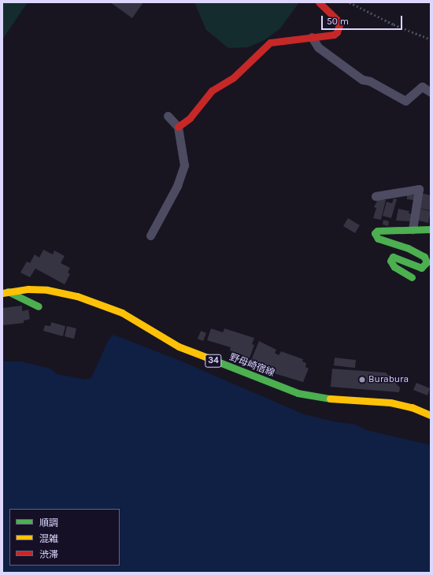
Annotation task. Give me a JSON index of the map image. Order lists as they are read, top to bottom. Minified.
{"streets":{"street":["34","野母崎宿線"]},"places":["Burabura"],"legend":["順調","混雑","渋滞"],"scale_bar":"50 m"}
